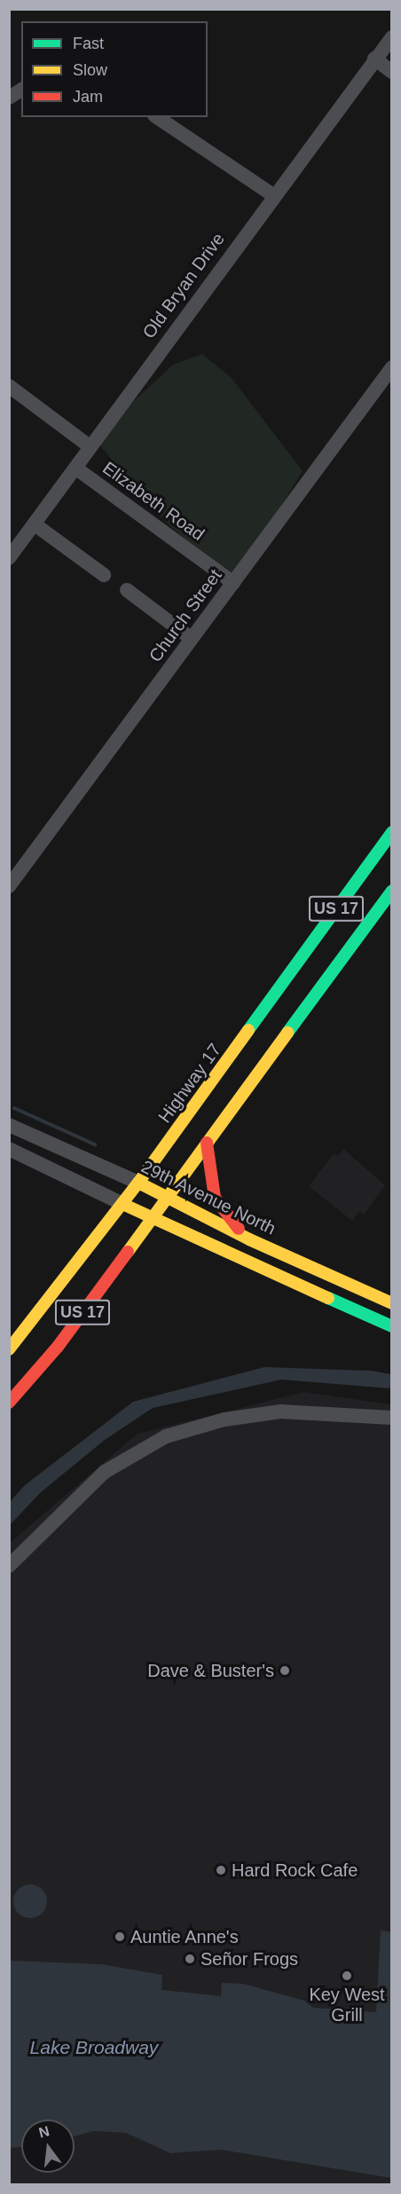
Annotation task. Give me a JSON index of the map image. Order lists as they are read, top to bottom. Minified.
{"streets":{"main road":["US 17","Highway 17","29th Avenue North"],"street":["Old Bryan Drive","Elizabeth Road","Church Street"]},"crossings":[["Old Bryan Drive","Elizabeth Road"],["Elizabeth Road","Church Street"],["US 17","29th Avenue North"],["Highway 17","29th Avenue North"]],"water":["Lake Broadway"],"places":["Dave & Buster's","Hard Rock Cafe","Auntie Anne's","Señor Frogs","Key West Grill"],"legend":["Fast","Slow","Jam"],"north":"top"}
